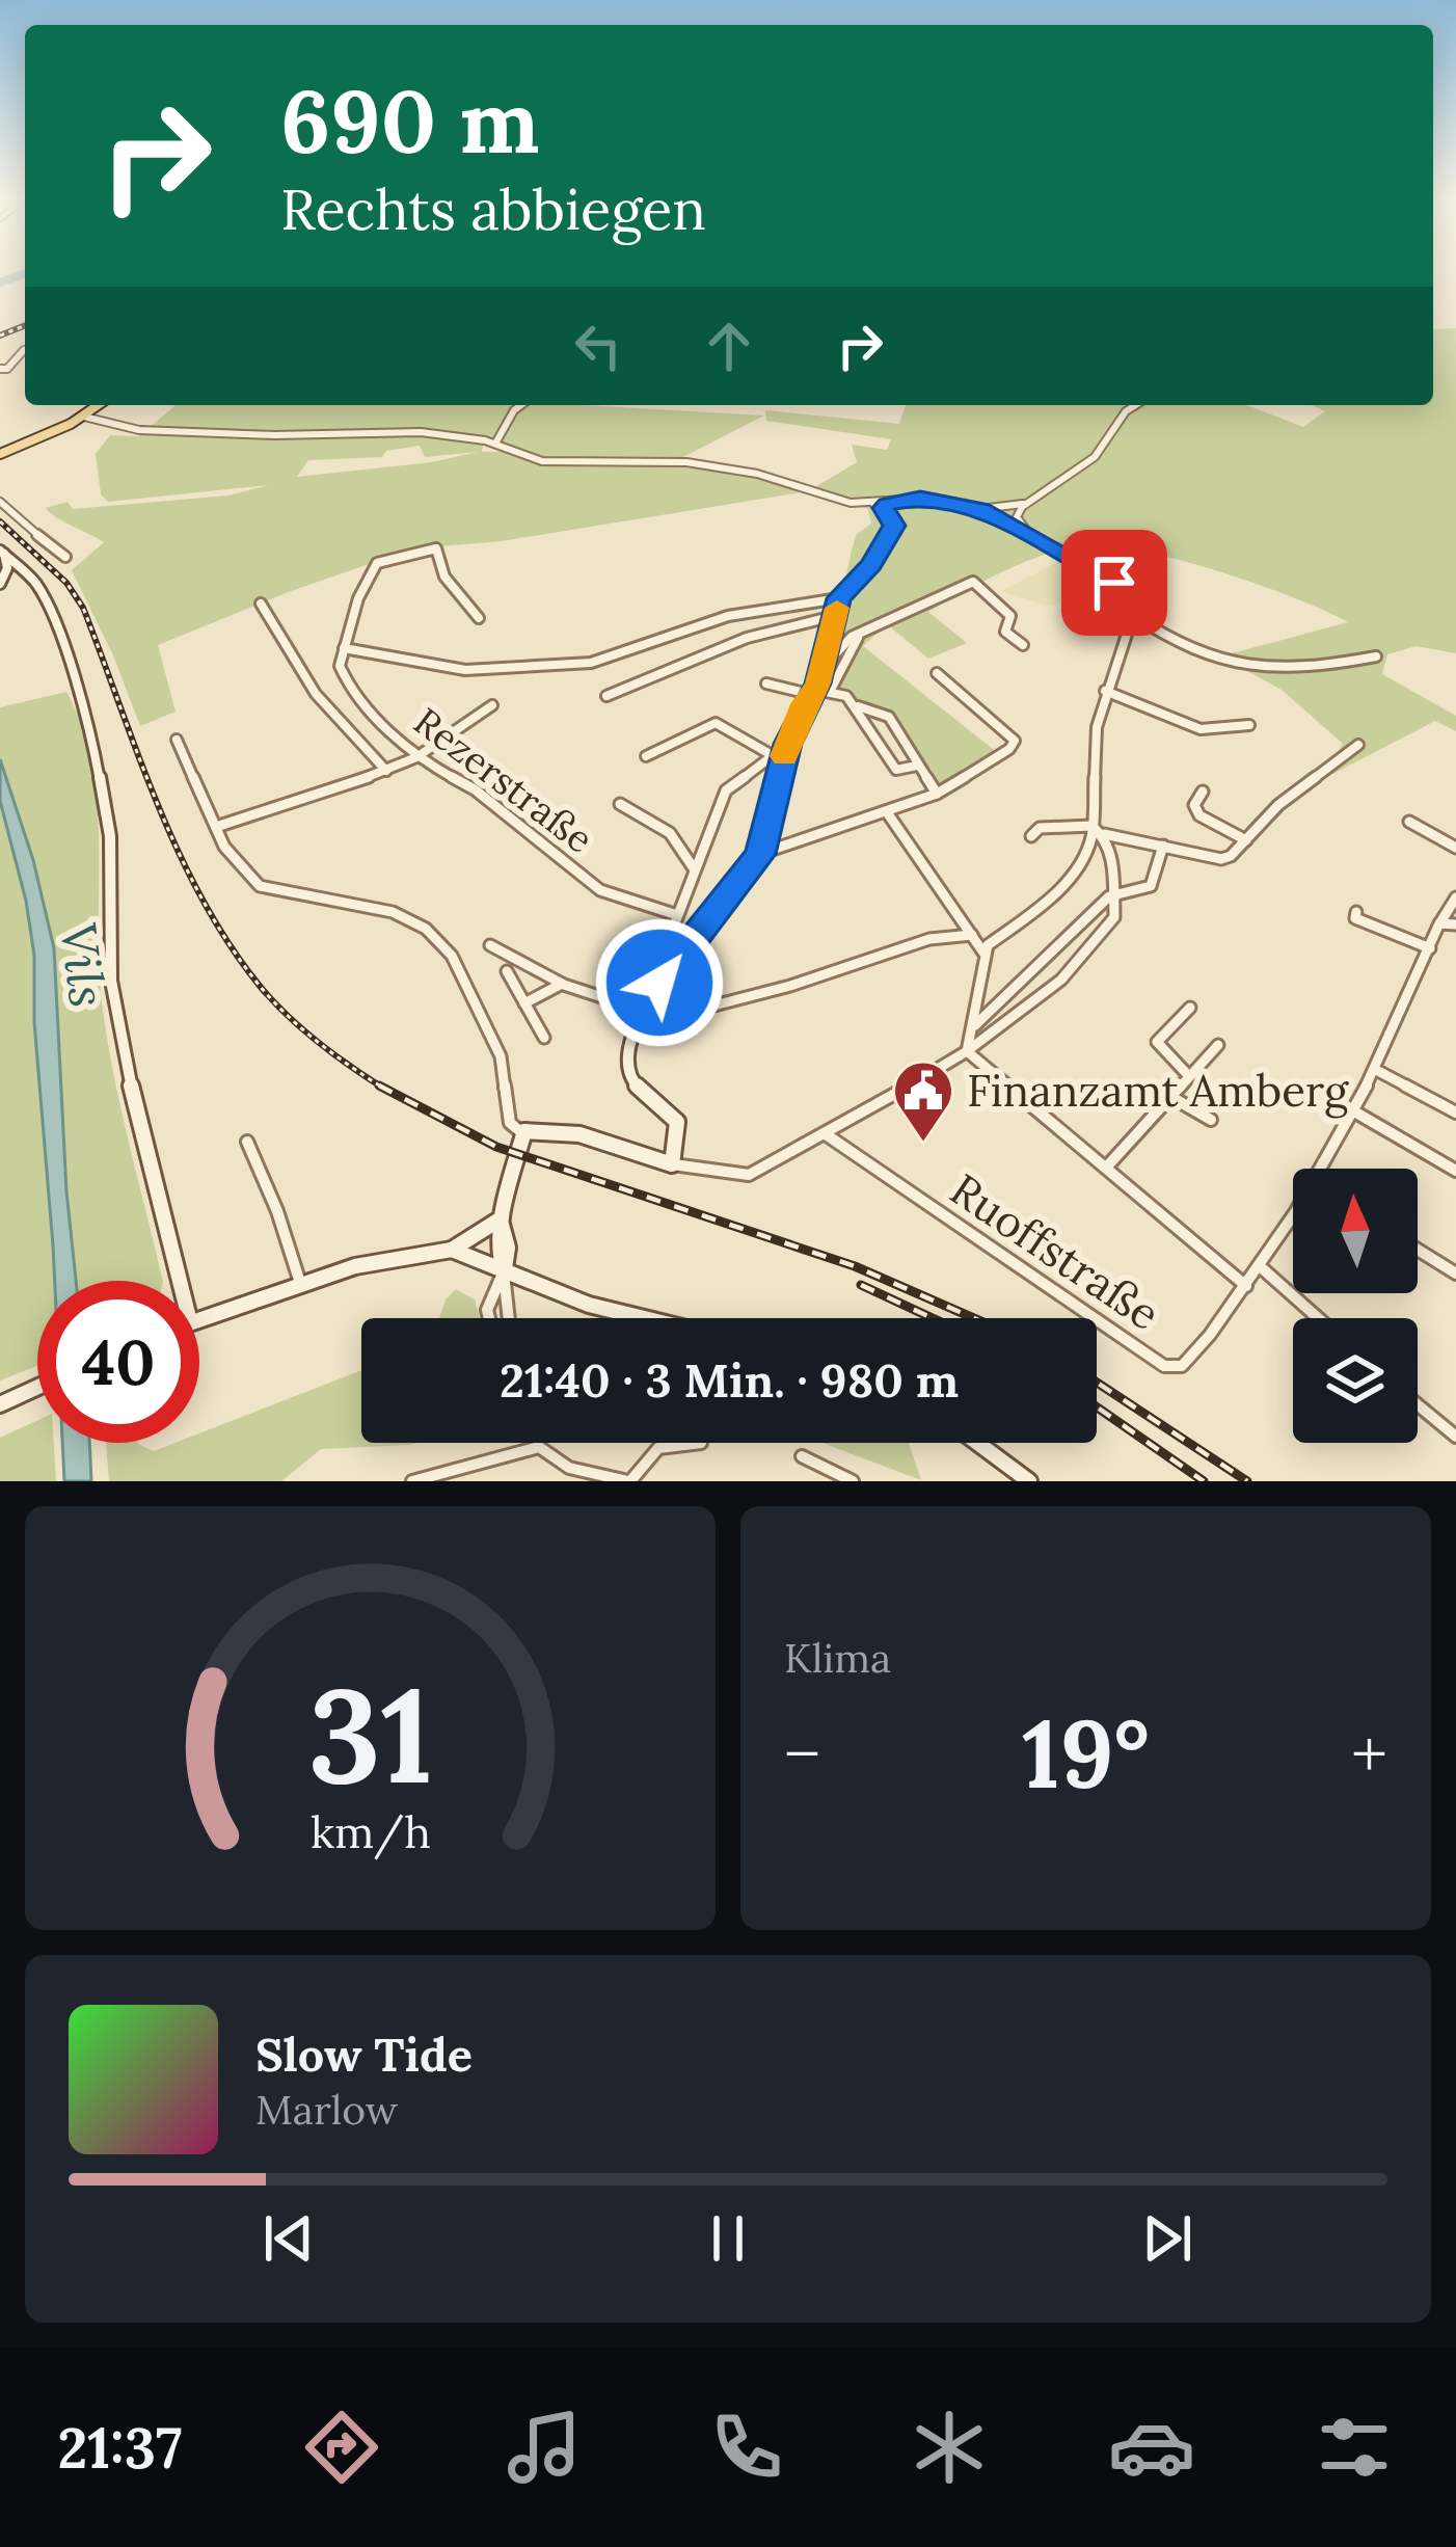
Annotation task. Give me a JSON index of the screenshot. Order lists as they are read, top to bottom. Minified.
{"streets":{"street":["Rezerstraße","Ruoffstraße"]},"water":["Vils"],"places":{"public building":["Finanzamt Amberg"]},"north":"top","page":{"turn":["690 m","Rechts abbiegen"],"limit":"40","trip":"21:40 · 3 Min. · 980 m","tile":"Klima","heat":["−","19°","+"],"song":["Slow Tide","Marlow"],"tabs":"21:37","gauge":["31","km/h"]}}
